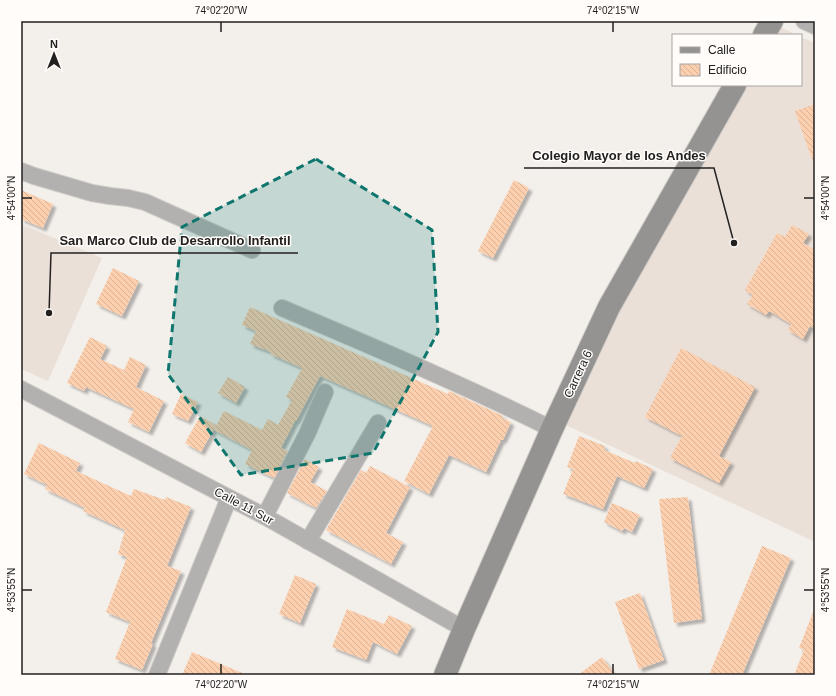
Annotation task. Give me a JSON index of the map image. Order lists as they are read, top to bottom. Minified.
{"streets":{"main road":["Carrera 6"],"street":["Calle 11 Sur"]},"crossings":[["Carrera 6","Calle 11 Sur"]],"places":["Colegio Mayor de los Andes","San Marco Club de Desarrollo Infantil"],"legend":["Calle","Edificio"],"north":"top","coordinates":["74°02'20\"W","74°02'15\"W","4°54'00\"N","4°53'55\"N"]}
